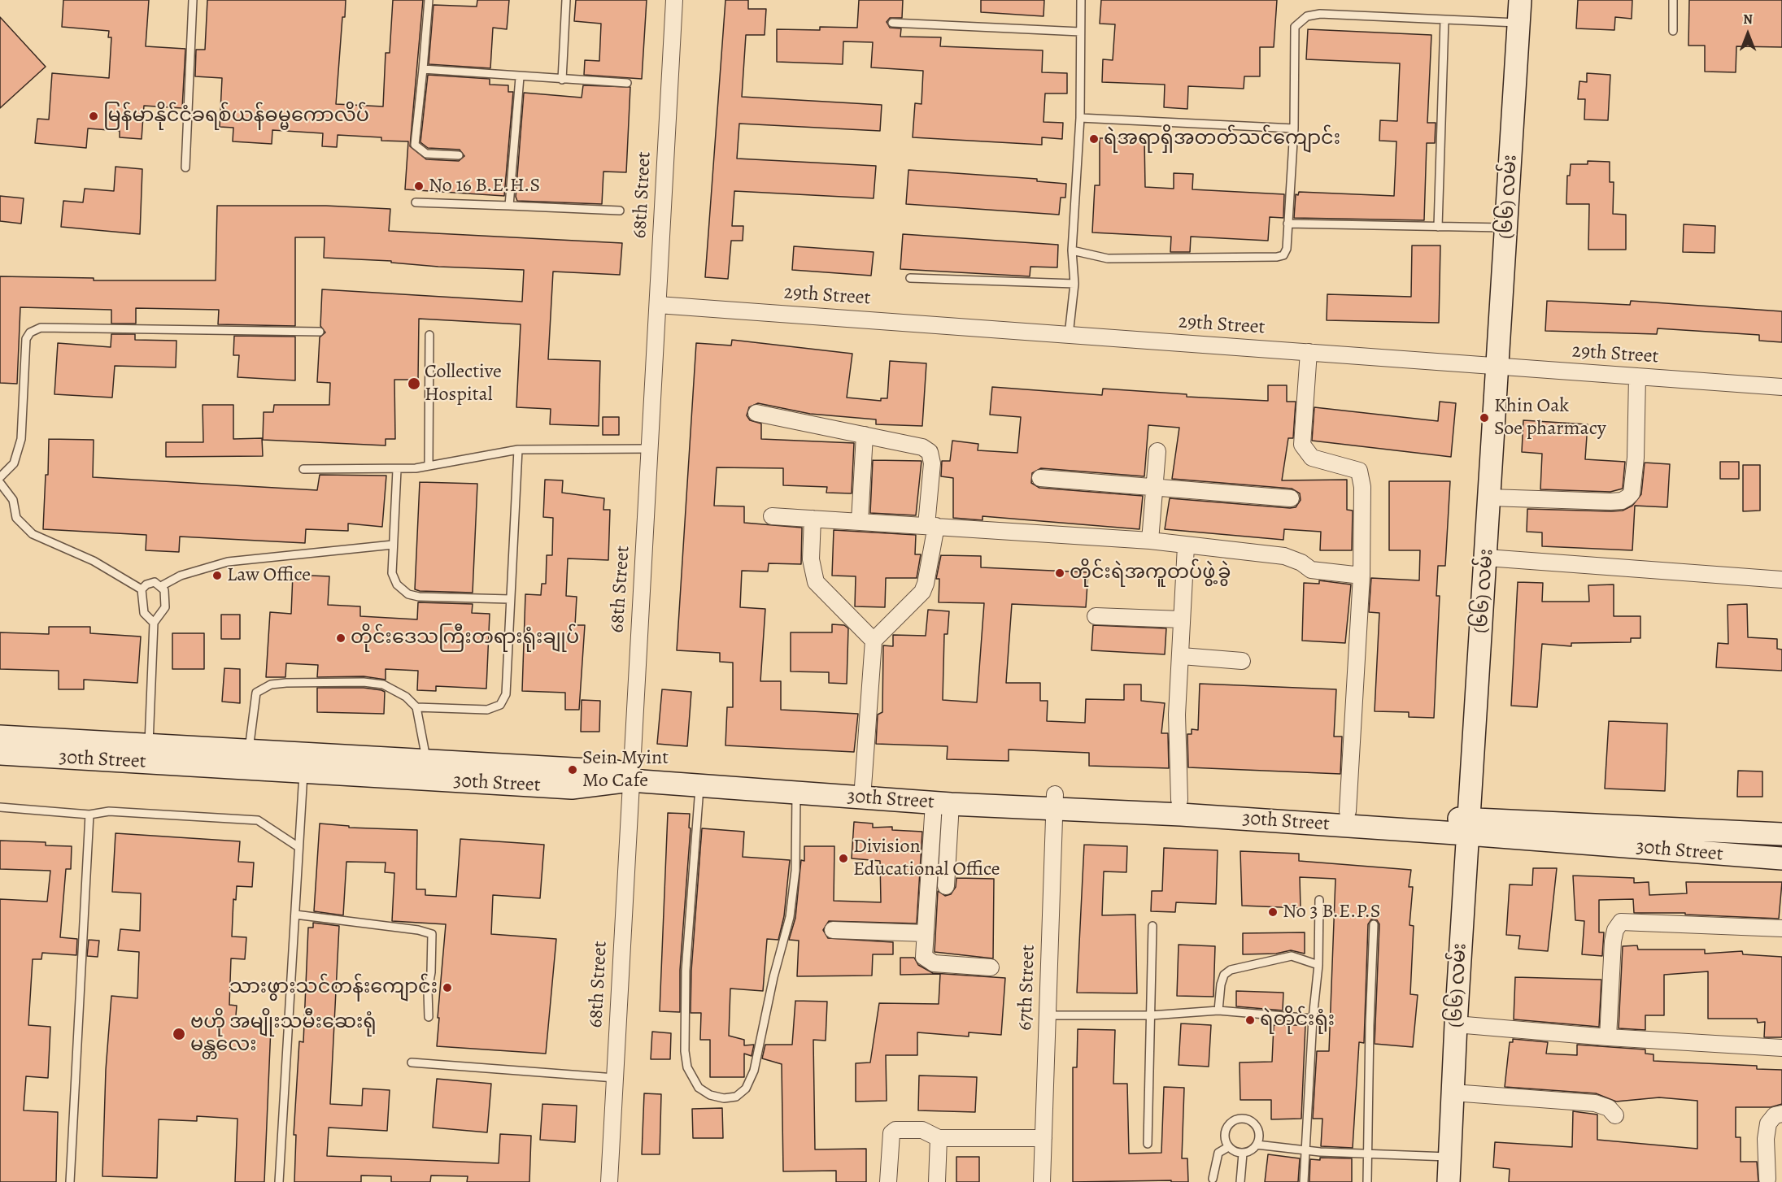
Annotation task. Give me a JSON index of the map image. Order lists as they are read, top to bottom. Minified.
{"streets":{"main road":["(၆၆) လမ်း","30th Street"],"street":["68th Street","29th Street","67th Street"]},"crossings":[["68th Street","29th Street"],["68th Street","30th Street"],["(၆၆) လမ်း","29th Street"],["(၆၆) လမ်း","30th Street"],["30th Street","67th Street"]],"places":["မြန်မာနိုင်ငံခရစ်ယန်ဓမ္မကောလိပ်","ရဲအရာရှိအတတ်သင်ကျောင်း","No 16 B.E.H.S","Collective Hospital","Khin Oak Soe pharmacy","တိုင်းရဲအကူတပ်ဖွဲ့ခွဲ","Law Office","တိုင်းဒေသကြီးတရားရုံးချုပ်","Sein Myint Mo Cafe","Division Educational Office","No 3 B.E.P.S","သားဖွားသင်တန်းကျောင်း","ရဲတိုင်းရုံး","ဗဟို အမျိုးသမီးဆေးရုံ မန္တလေး"],"north":"top"}
